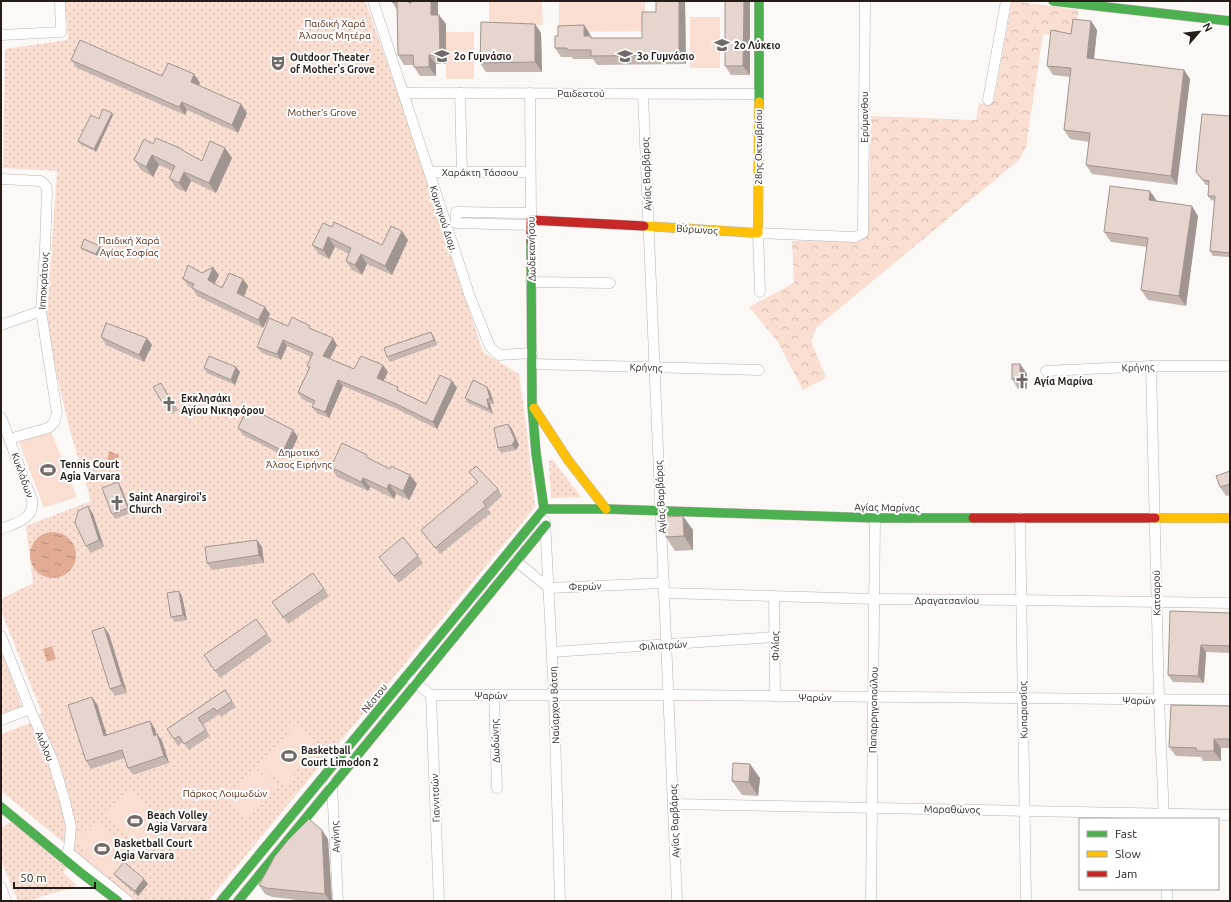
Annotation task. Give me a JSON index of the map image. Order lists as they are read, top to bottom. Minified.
{"streets":{"street":["Ραιδεστού","Ερύμανθου","28ης Οκτωβρίου","Χαράκτη Τάσσου","Αγίας Βαρβάρας","Κομνηνού Διομ.","Βύρωνος","Δωδεκανήσου","Ιπποκράτους","Κρήνης","Κυκλάδων","Αγίας Μαρίνας","Φερών","Κατσαρού","Δραγατσανίου","Φιλιατρών","Φιλίας","Ψαρών","Νέστου","Ναύαρχου Βότση","Παπαρρηγοπούλου","Κυπαρισσίας","Δωδώνης","Αιόλου","Γιαννιτσών","Μαραθώνος","Αιγίνης"]},"crossings":[["Ραιδεστού","28ης Οκτωβρίου"],["Ραιδεστού","Αγίας Βαρβάρας"],["Ραιδεστού","Κομνηνού Διομ."],["Ραιδεστού","Δωδεκανήσου"],["Ερύμανθου","Βύρωνος"],["28ης Οκτωβρίου","Βύρωνος"],["Χαράκτη Τάσσου","Κομνηνού Διομ."],["Χαράκτη Τάσσου","Δωδεκανήσου"],["Αγίας Βαρβάρας","Βύρωνος"],["Αγίας Βαρβάρας","Κρήνης"],["Αγίας Βαρβάρας","Αγίας Μαρίνας"],["Αγίας Βαρβάρας","Φερών"],["Αγίας Βαρβάρας","Δραγατσανίου"],["Αγίας Βαρβάρας","Φιλιατρών"],["Αγίας Βαρβάρας","Ψαρών"],["Αγίας Βαρβάρας","Μαραθώνος"],["Κομνηνού Διομ.","Βύρωνος"],["Κομνηνού Διομ.","Δωδεκανήσου"],["Βύρωνος","Δωδεκανήσου"],["Δωδεκανήσου","Κρήνης"],["Δωδεκανήσου","Αγίας Μαρίνας"],["Δωδεκανήσου","Νέστου"],["Δωδεκανήσου","Ναύαρχου Βότση"],["Ιπποκράτους","Κυκλάδων"],["Κρήνης","Κατσαρού"],["Αγίας Μαρίνας","Κατσαρού"],["Αγίας Μαρίνας","Νέστου"],["Αγίας Μαρίνας","Ναύαρχου Βότση"],["Αγίας Μαρίνας","Παπαρρηγοπούλου"],["Αγίας Μαρίνας","Κυπαρισσίας"],["Φερών","Δραγατσανίου"],["Φερών","Ναύαρχου Βότση"],["Κατσαρού","Δραγατσανίου"],["Κατσαρού","Ψαρών"],["Κατσαρού","Μαραθώνος"],["Δραγατσανίου","Φιλίας"],["Δραγατσανίου","Παπαρρηγοπούλου"],["Δραγατσανίου","Κυπαρισσίας"],["Φιλιατρών","Φιλίας"],["Φιλιατρών","Ναύαρχου Βότση"],["Φιλίας","Ψαρών"],["Ψαρών","Ναύαρχου Βότση"],["Ψαρών","Παπαρρηγοπούλου"],["Ψαρών","Κυπαρισσίας"],["Ψαρών","Δωδώνης"],["Ψαρών","Γιαννιτσών"],["Νέστου","Ναύαρχου Βότση"],["Παπαρρηγοπούλου","Μαραθώνος"],["Κυπαρισσίας","Μαραθώνος"]],"parks":["Παιδική Χαρά Άλσους Μητέρα","Mother's Grove","Παιδική Χαρά Αγίας Σοφίας","Δημοτικό Άλσος Ειρήνης","Πάρκος Λοιμωδών"],"places":{"school or university":["2ο Λύκειο","2ο Γυμνάσιο","3ο Γυμνάσιο"],"theatre":["Outdoor Theater of Mother's Grove"],"church":["Αγία Μαρίνα","Εκκλησάκι Αγίου Νικηφόρου","Saint Anargiroi's Church"],"sports":["Tennis Court Agia Varvara","Basketball Court Limodon 2","Beach Volley Agia Varvara","Basketball Court Agia Varvara"]},"legend":["Fast","Slow","Jam"],"scale_bar":"50 m","north":"top right"}
